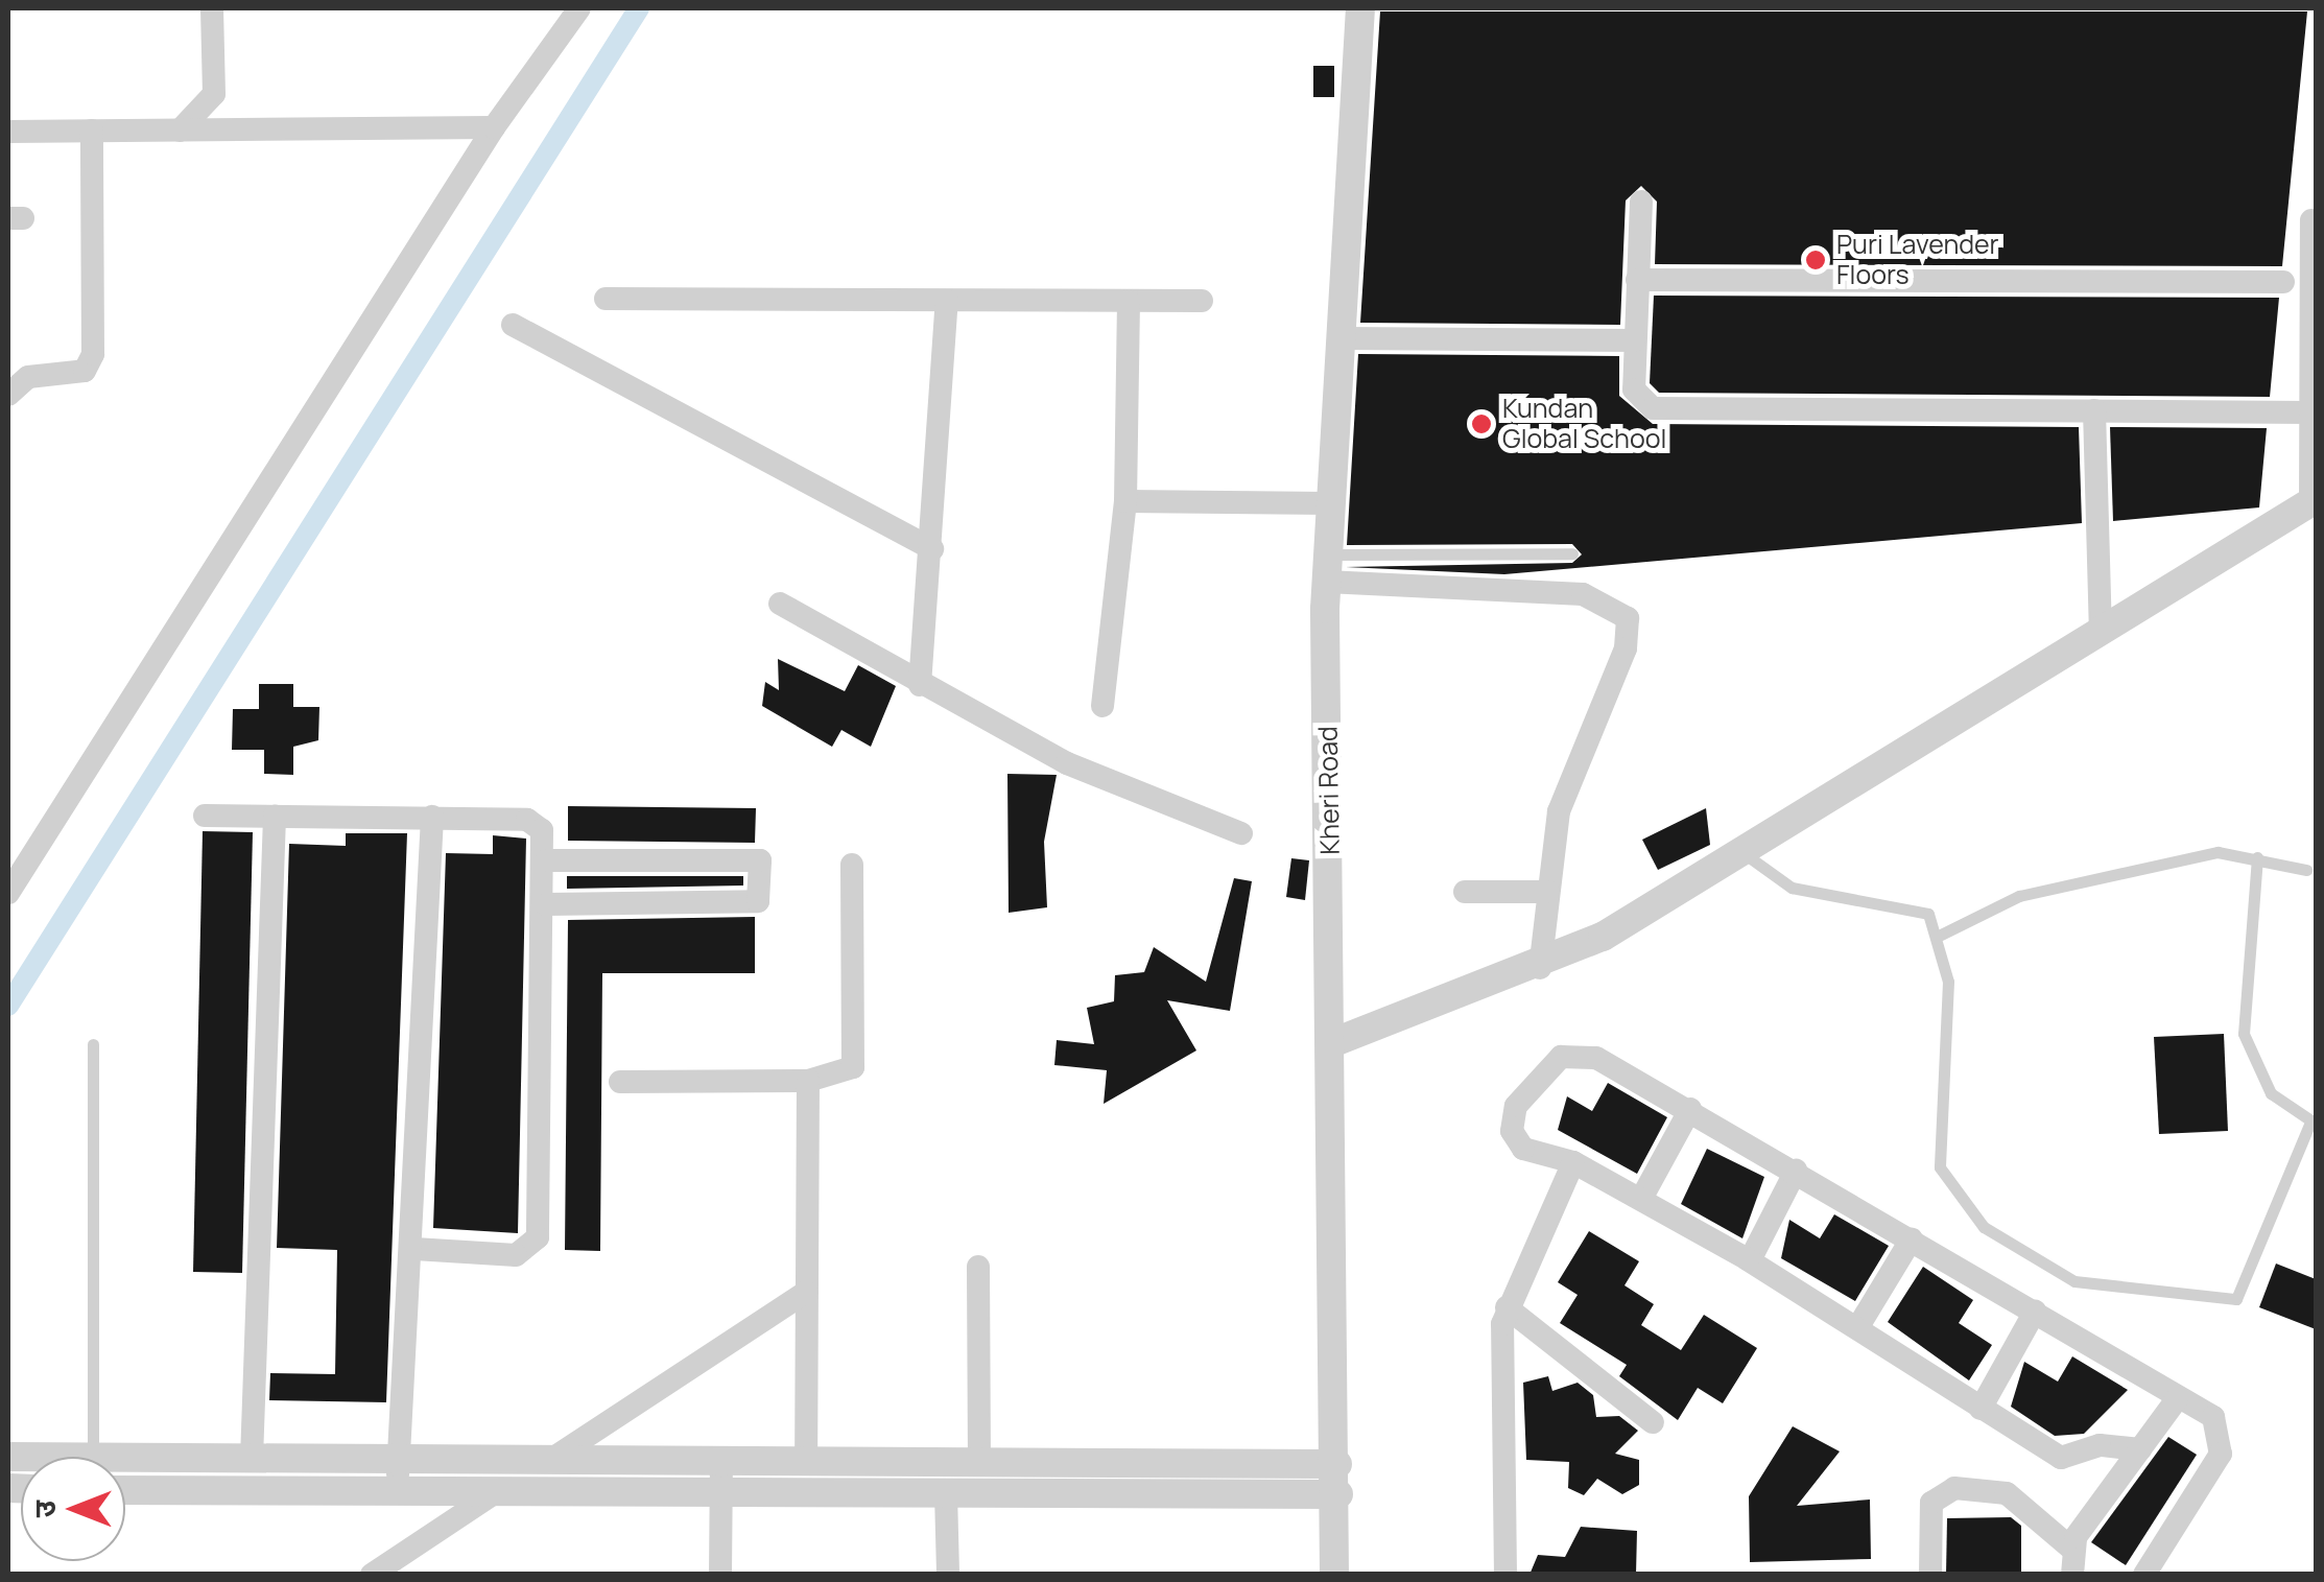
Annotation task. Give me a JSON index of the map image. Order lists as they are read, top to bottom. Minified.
{"streets":{"street":["Kheri Road"]},"places":["Puri Lavender Floors","Kundan Global School"],"north":"left"}
